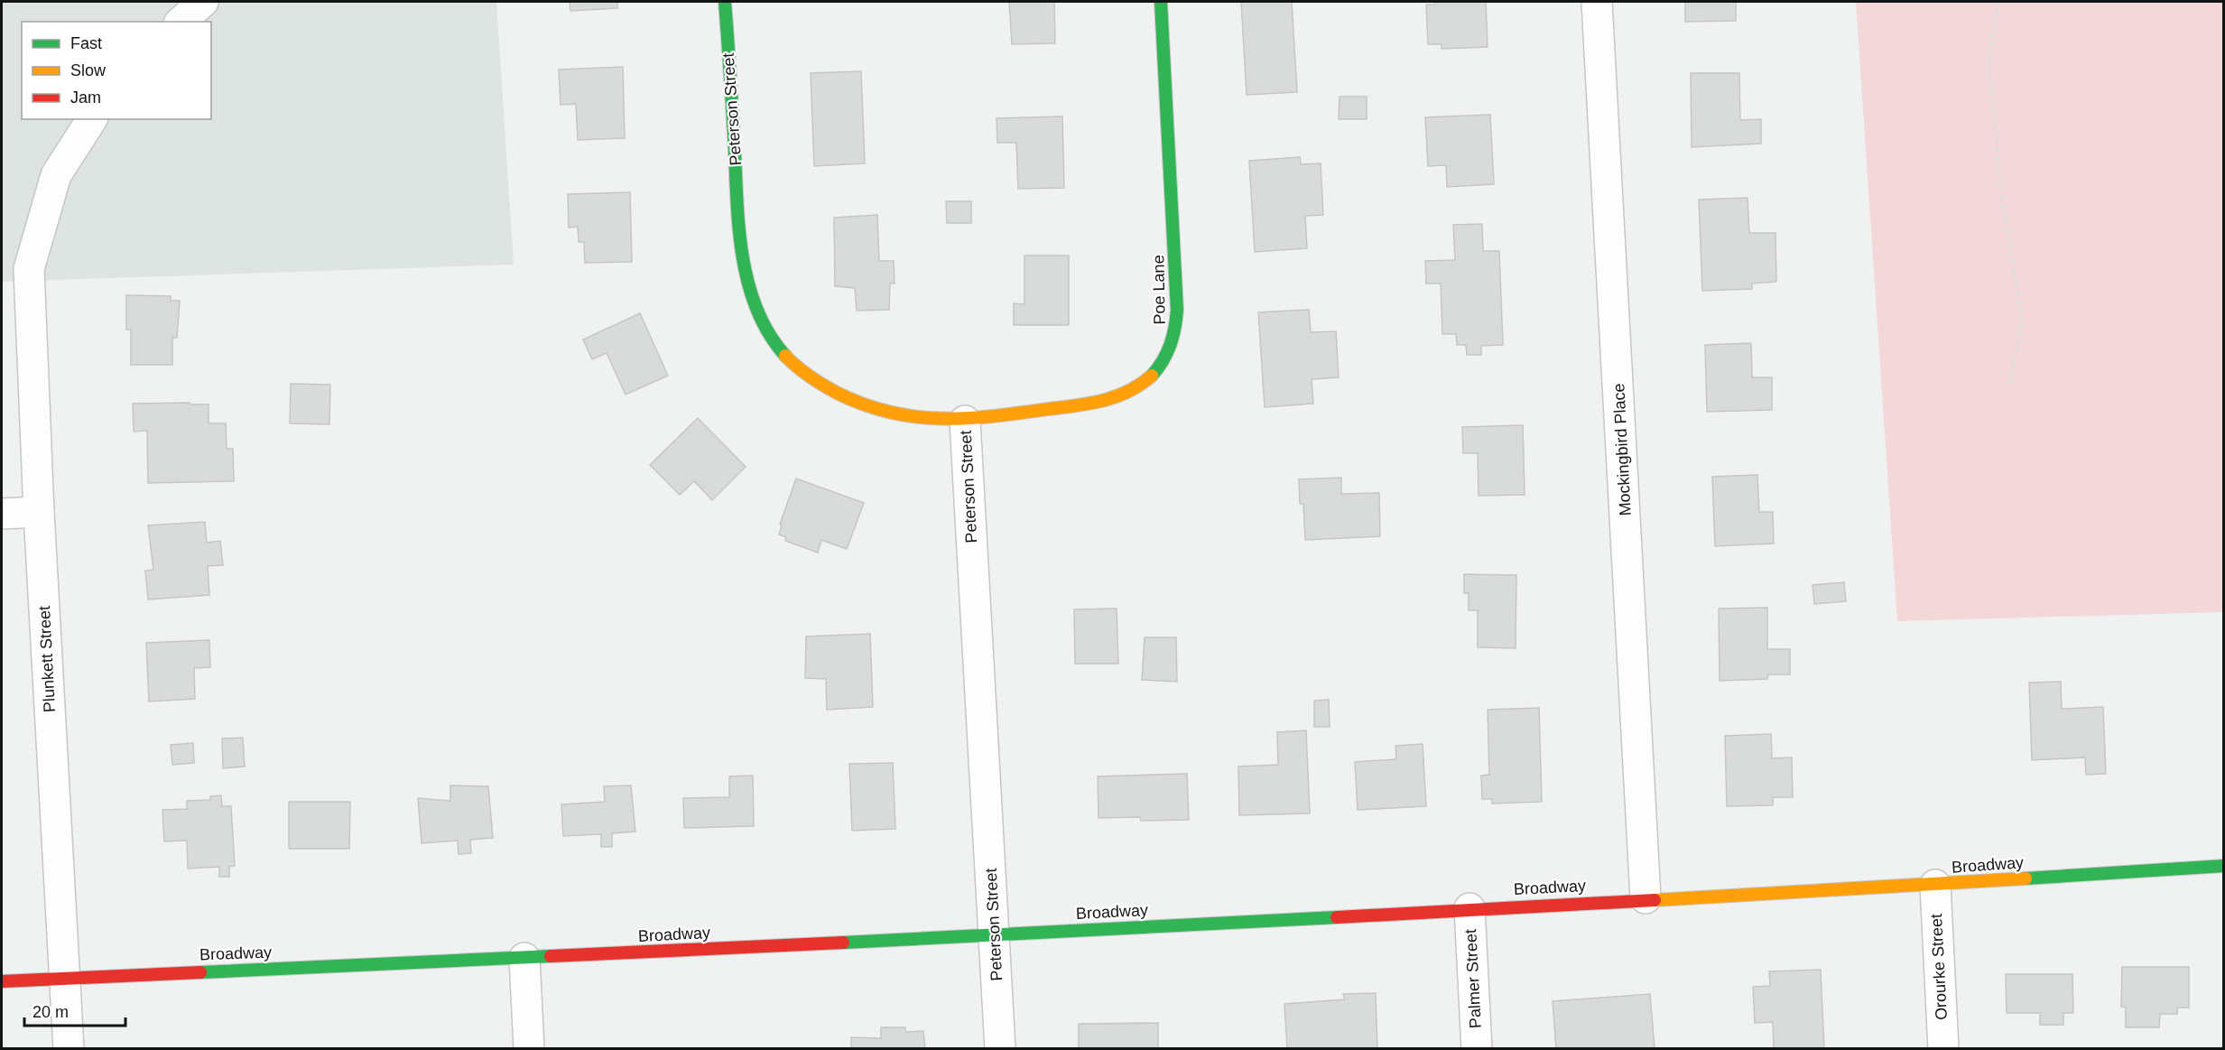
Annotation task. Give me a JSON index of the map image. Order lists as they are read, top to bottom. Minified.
{"streets":{"street":["Peterson Street","Poe Lane","Mockingbird Place","Plunkett Street","Broadway","Orourke Street","Palmer Street"]},"crossings":[["Peterson Street","Poe Lane"],["Peterson Street","Broadway"],["Mockingbird Place","Broadway"],["Plunkett Street","Broadway"],["Broadway","Orourke Street"],["Broadway","Palmer Street"]],"legend":["Fast","Slow","Jam"],"scale_bar":"20 m"}
